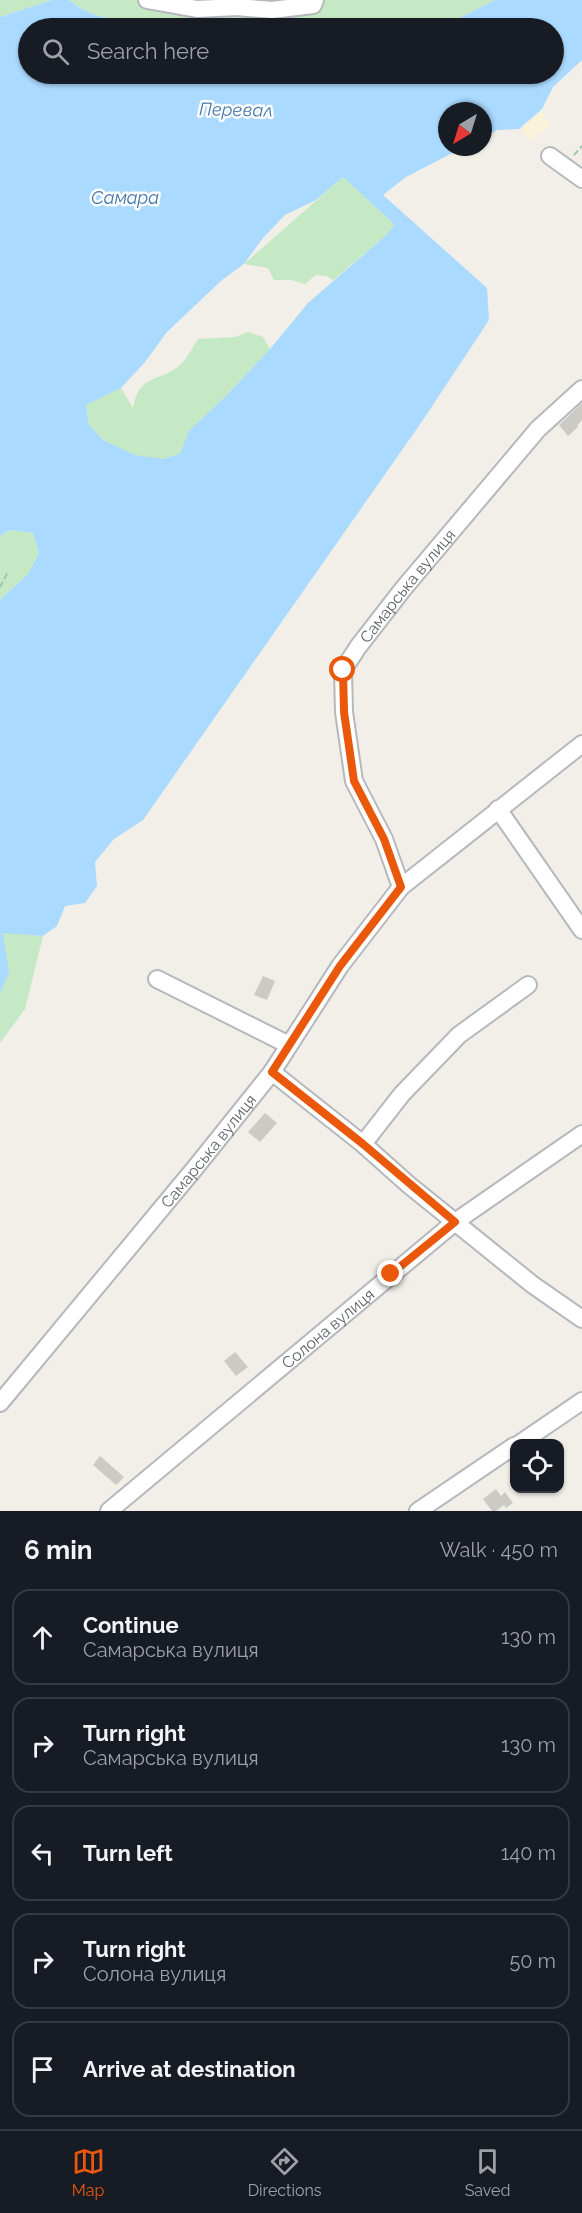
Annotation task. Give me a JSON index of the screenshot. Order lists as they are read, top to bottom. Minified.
{"streets":{"street":["Самарська вулиця","Солона вулиця"]},"water":["Перевал","Самара"],"north":"bottom left","page":{"search":"Search here","heading":["6 min","Walk · 450 m"],"list":[["Continue","Самарська вулиця","130 m"],["Turn right","Самарська вулиця","130 m"],["Turn left","140 m"],["Turn right","Солона вулиця","50 m"],"Arrive at destination"],"nav":["Map","Directions","Saved"]}}
